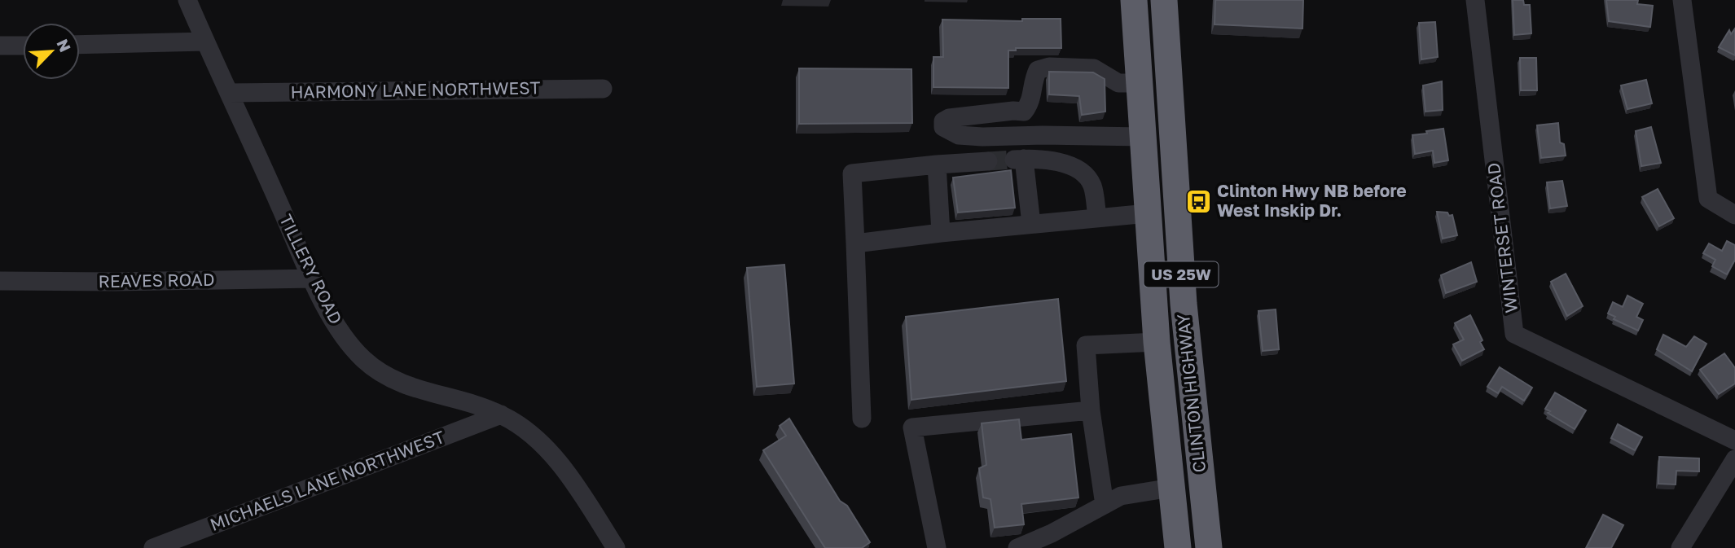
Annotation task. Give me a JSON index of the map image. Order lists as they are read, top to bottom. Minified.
{"streets":{"highway":["US 25W","CLINTON HIGHWAY"],"street":["HARMONY LANE NORTHWEST","WINTERSET ROAD","TILLERY ROAD","REAVES ROAD","MICHAELS LANE NORTHWEST"]},"crossings":[["HARMONY LANE NORTHWEST","TILLERY ROAD"],["TILLERY ROAD","REAVES ROAD"],["TILLERY ROAD","MICHAELS LANE NORTHWEST"]],"places":{"bus stop":["Clinton Hwy NB before West Inskip Dr."]},"north":"top right"}
